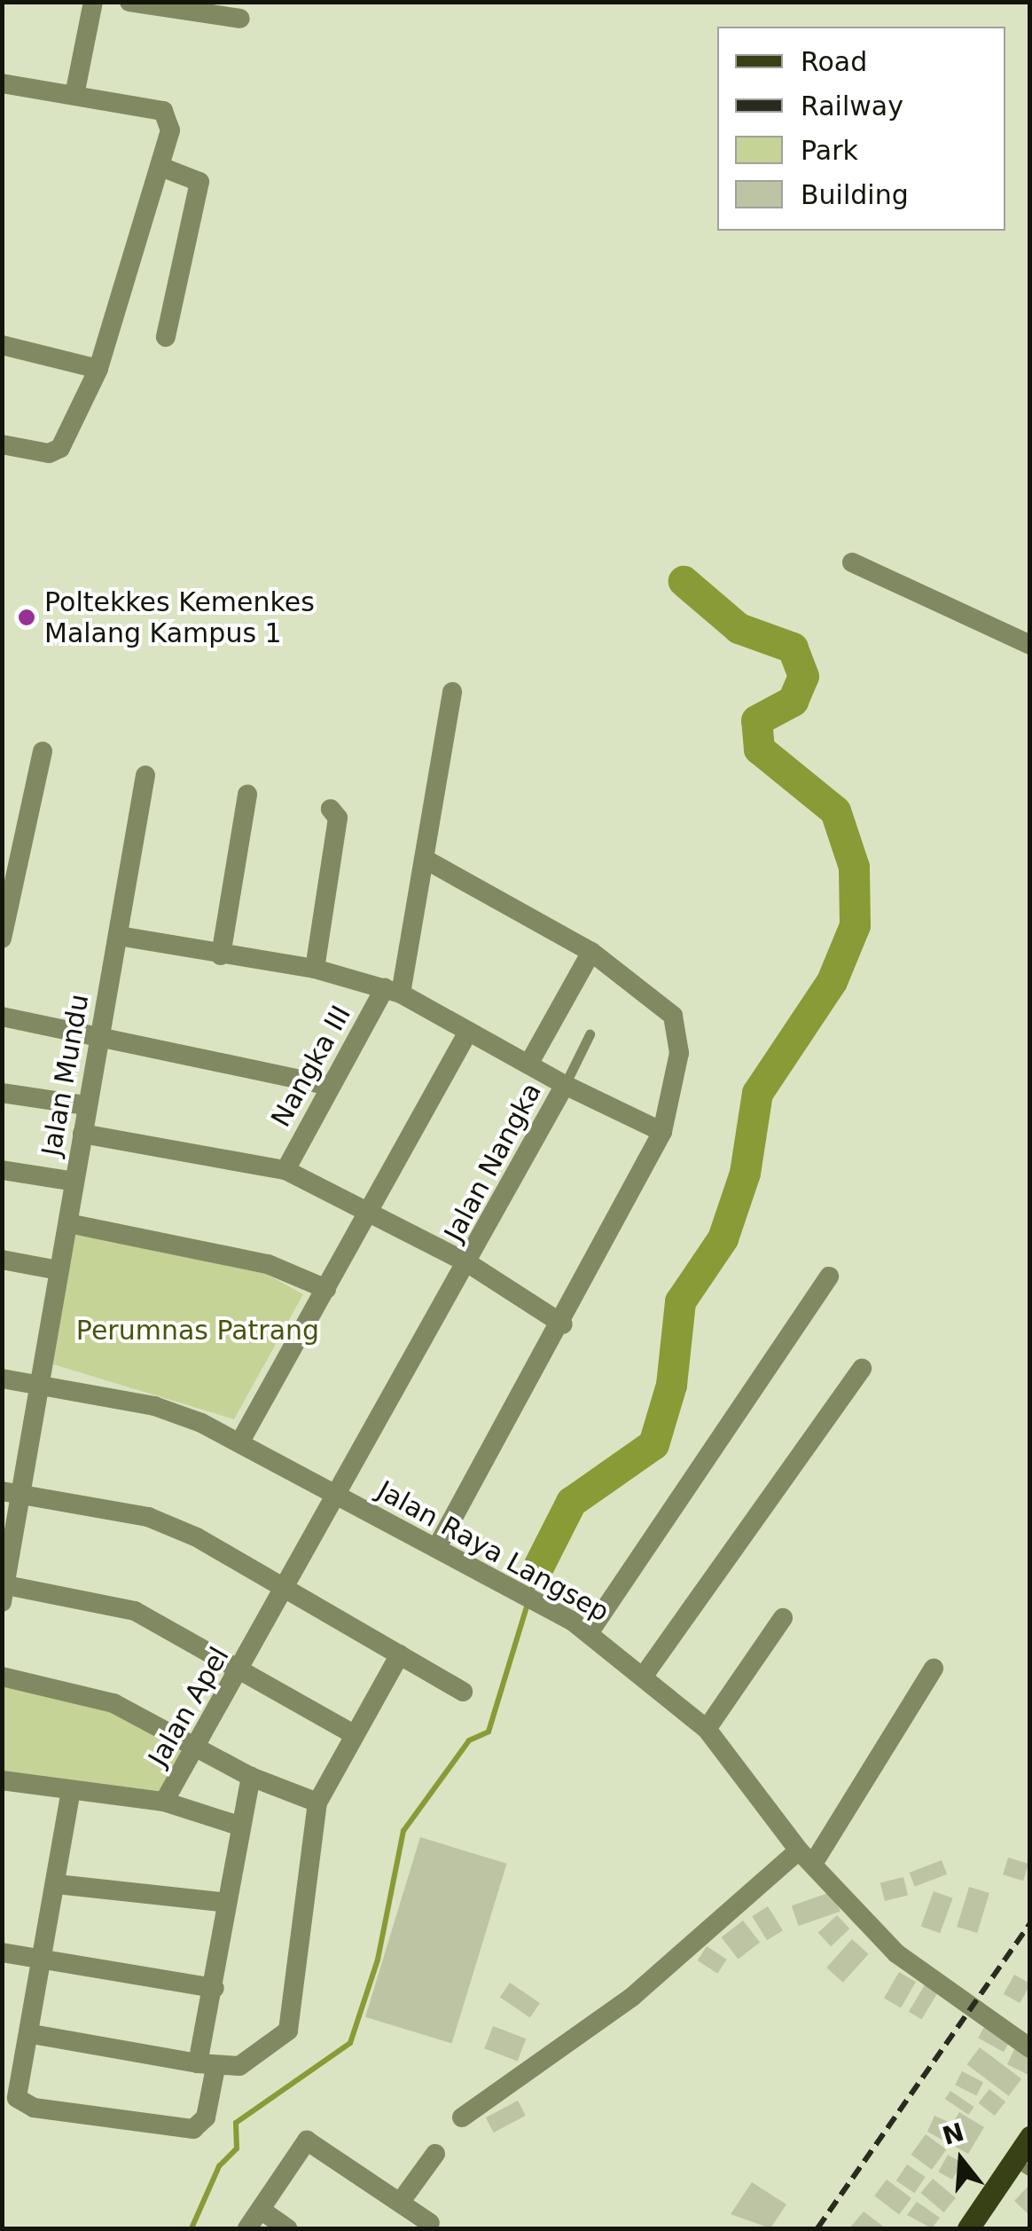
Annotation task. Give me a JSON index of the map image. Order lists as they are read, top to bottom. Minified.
{"streets":{"street":["Nangka III","Jalan Mundu","Jalan Nangka","Jalan Raya Langsep","Jalan Apel"]},"crossings":[["Nangka III","Jalan Nangka"],["Jalan Mundu","Jalan Nangka"],["Jalan Mundu","Jalan Raya Langsep"],["Jalan Nangka","Jalan Raya Langsep"],["Jalan Nangka","Jalan Apel"],["Jalan Raya Langsep","Jalan Apel"]],"parks":["Perumnas Patrang"],"places":["Poltekkes Kemenkes Malang Kampus 1"],"legend":["Road","Railway","Park","Building"],"north":"top"}
